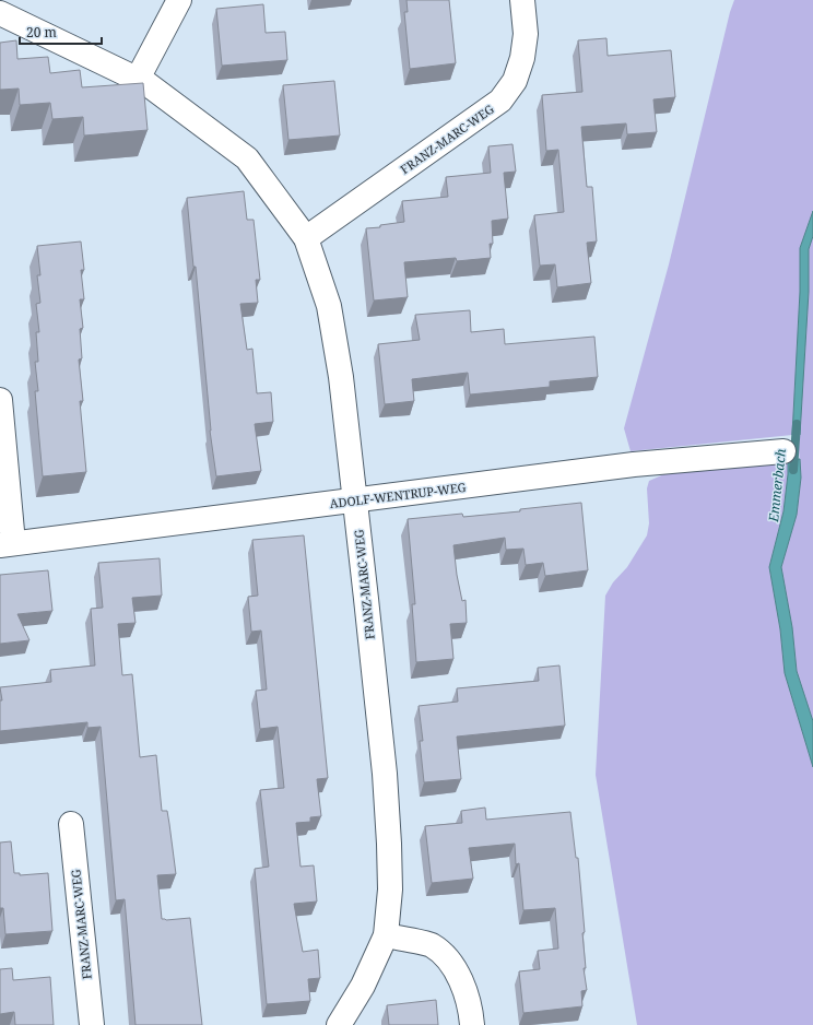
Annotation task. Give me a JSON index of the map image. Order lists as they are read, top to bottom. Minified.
{"streets":{"street":["FRANZ-MARC-WEG","ADOLF-WENTRUP-WEG"]},"crossings":[["FRANZ-MARC-WEG","ADOLF-WENTRUP-WEG"]],"water":["Emmerbach"],"scale_bar":"20 m"}
